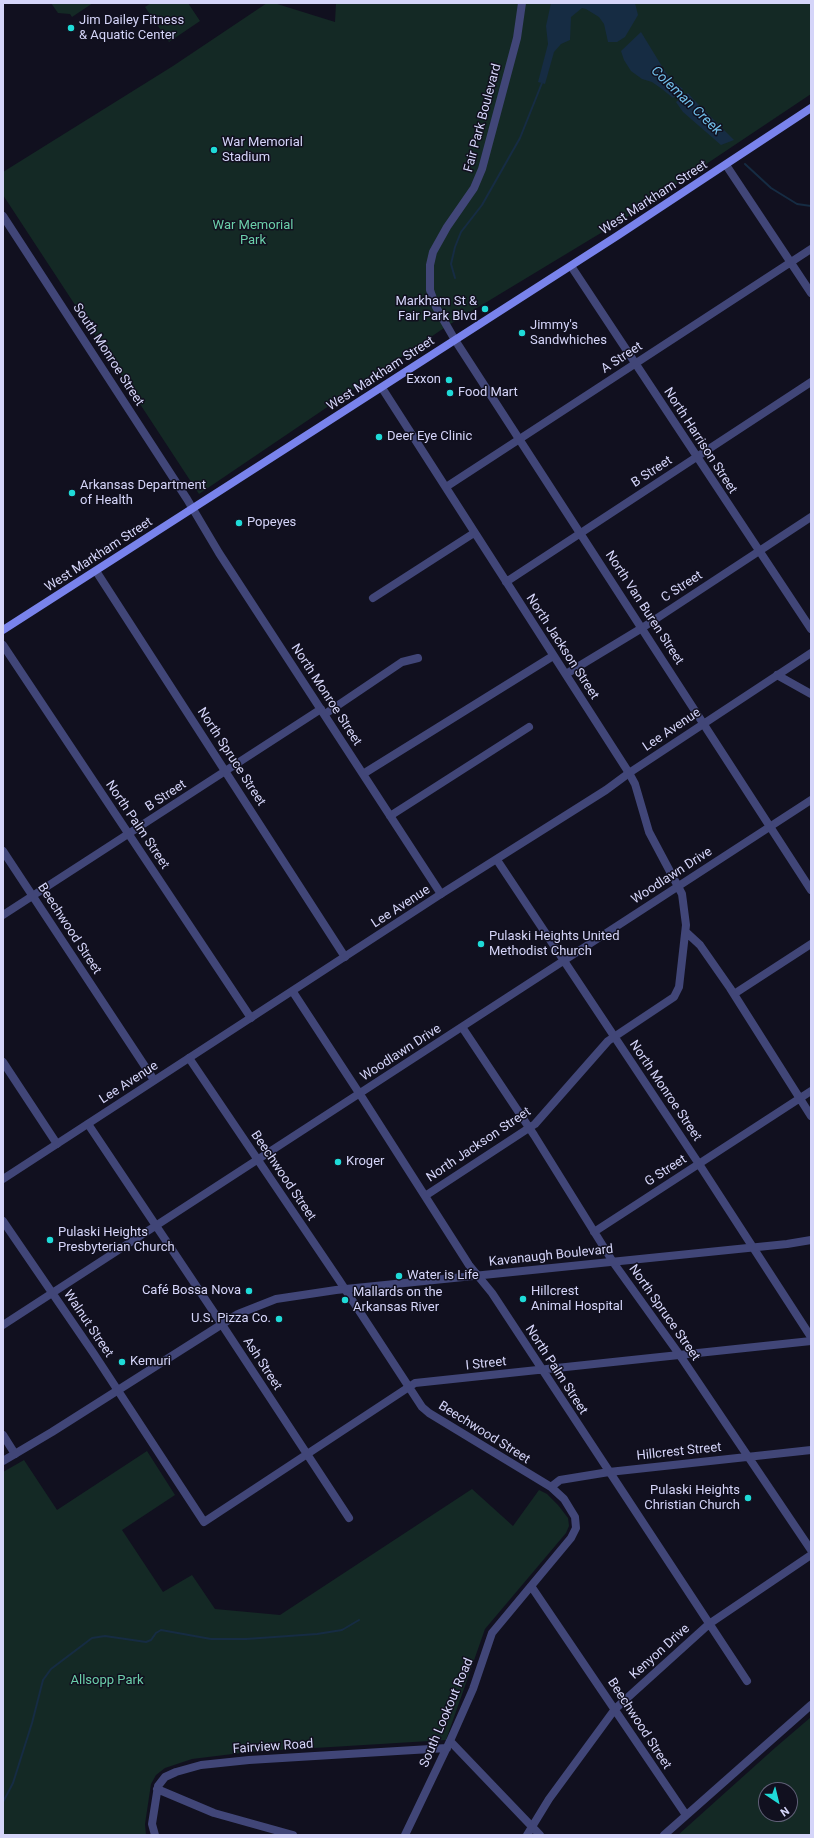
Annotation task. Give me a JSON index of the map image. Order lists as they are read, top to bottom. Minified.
{"streets":{"main road":["West Markham Street"],"street":["Fair Park Boulevard","South Monroe Street","A Street","North Harrison Street","B Street","C Street","North Van Buren Street","North Jackson Street","North Monroe Street","Lee Avenue","North Spruce Street","North Palm Street","Woodlawn Drive","Beechwood Street","G Street","Kavanaugh Boulevard","Walnut Street","Ash Street","I Street","Hillcrest Street","Kenyon Drive","South Lookout Road","Fairview Road"]},"crossings":[["Fair Park Boulevard","West Markham Street"],["Fair Park Boulevard","North Van Buren Street"],["West Markham Street","South Monroe Street"],["West Markham Street","North Harrison Street"],["West Markham Street","North Van Buren Street"],["West Markham Street","North Jackson Street"],["West Markham Street","North Monroe Street"],["West Markham Street","North Spruce Street"],["South Monroe Street","North Monroe Street"],["A Street","North Harrison Street"],["A Street","North Van Buren Street"],["A Street","North Jackson Street"],["North Harrison Street","B Street"],["North Harrison Street","C Street"],["B Street","North Van Buren Street"],["B Street","North Jackson Street"],["B Street","North Monroe Street"],["B Street","North Spruce Street"],["B Street","North Palm Street"],["B Street","Beechwood Street"],["C Street","North Van Buren Street"],["C Street","North Jackson Street"],["North Van Buren Street","Lee Avenue"],["North Van Buren Street","Woodlawn Drive"],["North Jackson Street","North Monroe Street"],["North Jackson Street","Lee Avenue"],["North Jackson Street","North Spruce Street"],["North Jackson Street","North Palm Street"],["North Jackson Street","Woodlawn Drive"],["North Monroe Street","Lee Avenue"],["North Monroe Street","Woodlawn Drive"],["North Monroe Street","G Street"],["North Monroe Street","Kavanaugh Boulevard"],["Lee Avenue","North Spruce Street"],["Lee Avenue","North Palm Street"],["Lee Avenue","Beechwood Street"],["Lee Avenue","Ash Street"],["North Spruce Street","Woodlawn Drive"],["North Spruce Street","G Street"],["North Spruce Street","Kavanaugh Boulevard"],["North Spruce Street","I Street"],["North Spruce Street","Hillcrest Street"],["North Palm Street","Woodlawn Drive"],["North Palm Street","Kavanaugh Boulevard"],["North Palm Street","I Street"],["North Palm Street","Hillcrest Street"],["North Palm Street","Kenyon Drive"],["Woodlawn Drive","Beechwood Street"],["Woodlawn Drive","Walnut Street"],["Woodlawn Drive","Ash Street"],["Beechwood Street","Kavanaugh Boulevard"],["Beechwood Street","I Street"],["Beechwood Street","Hillcrest Street"],["Beechwood Street","Kenyon Drive"],["Beechwood Street","South Lookout Road"],["Kavanaugh Boulevard","Walnut Street"],["Kavanaugh Boulevard","Ash Street"],["Walnut Street","I Street"],["Ash Street","I Street"],["South Lookout Road","Fairview Road"]],"water":["Coleman Creek"],"parks":["War Memorial Park","Allsopp Park"],"places":["Jim Dailey Fitness & Aquatic Center","War Memorial Stadium","Markham St & Fair Park Blvd","Jimmy's Sandwhiches","Exxon","Food Mart","Deer Eye Clinic","Arkansas Department of Health","Popeyes","Pulaski Heights United Methodist Church","Kroger","Pulaski Heights Presbyterian Church","Water is Life","Café Bossa Nova","Hillcrest Animal Hospital","Mallards on the Arkansas River","U.S. Pizza Co.","Kemuri","Pulaski Heights Christian Church"],"north":"bottom right"}
